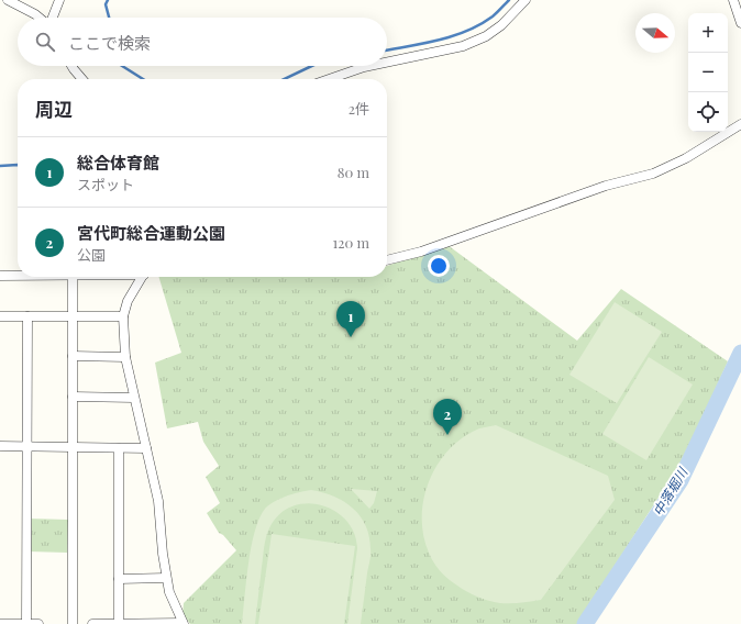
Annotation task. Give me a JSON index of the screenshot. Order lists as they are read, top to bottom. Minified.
{"water":["中落堀川"],"north":"right","page":{"map_buttons":["+","−"],"search":"ここで検索","heading":["周辺","2件"],"list":[{"mark":"1","name":"総合体育館","note":"スポット","value":"80 m"},{"mark":"2","name":"宮代町総合運動公園","note":"公園","value":"120 m"}],"pins":["1","2"]}}
